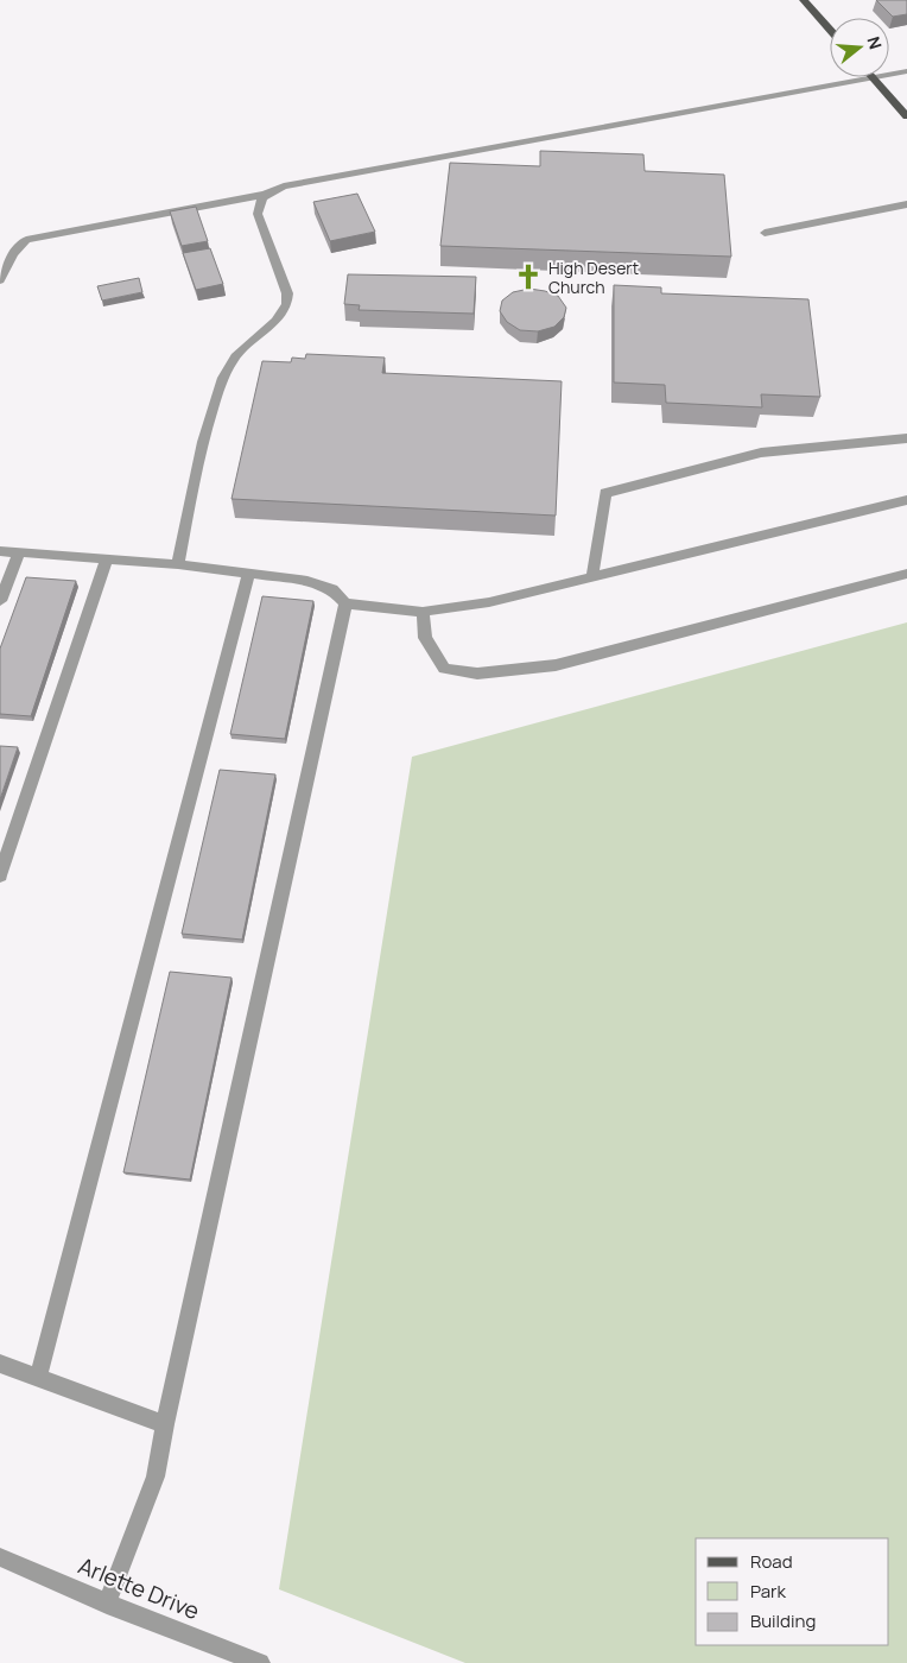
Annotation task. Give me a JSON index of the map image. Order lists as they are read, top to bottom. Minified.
{"streets":{"street":["Arlette Drive"]},"places":{"church":["High Desert Church"]},"legend":["Road","Park","Building"],"north":"right"}
